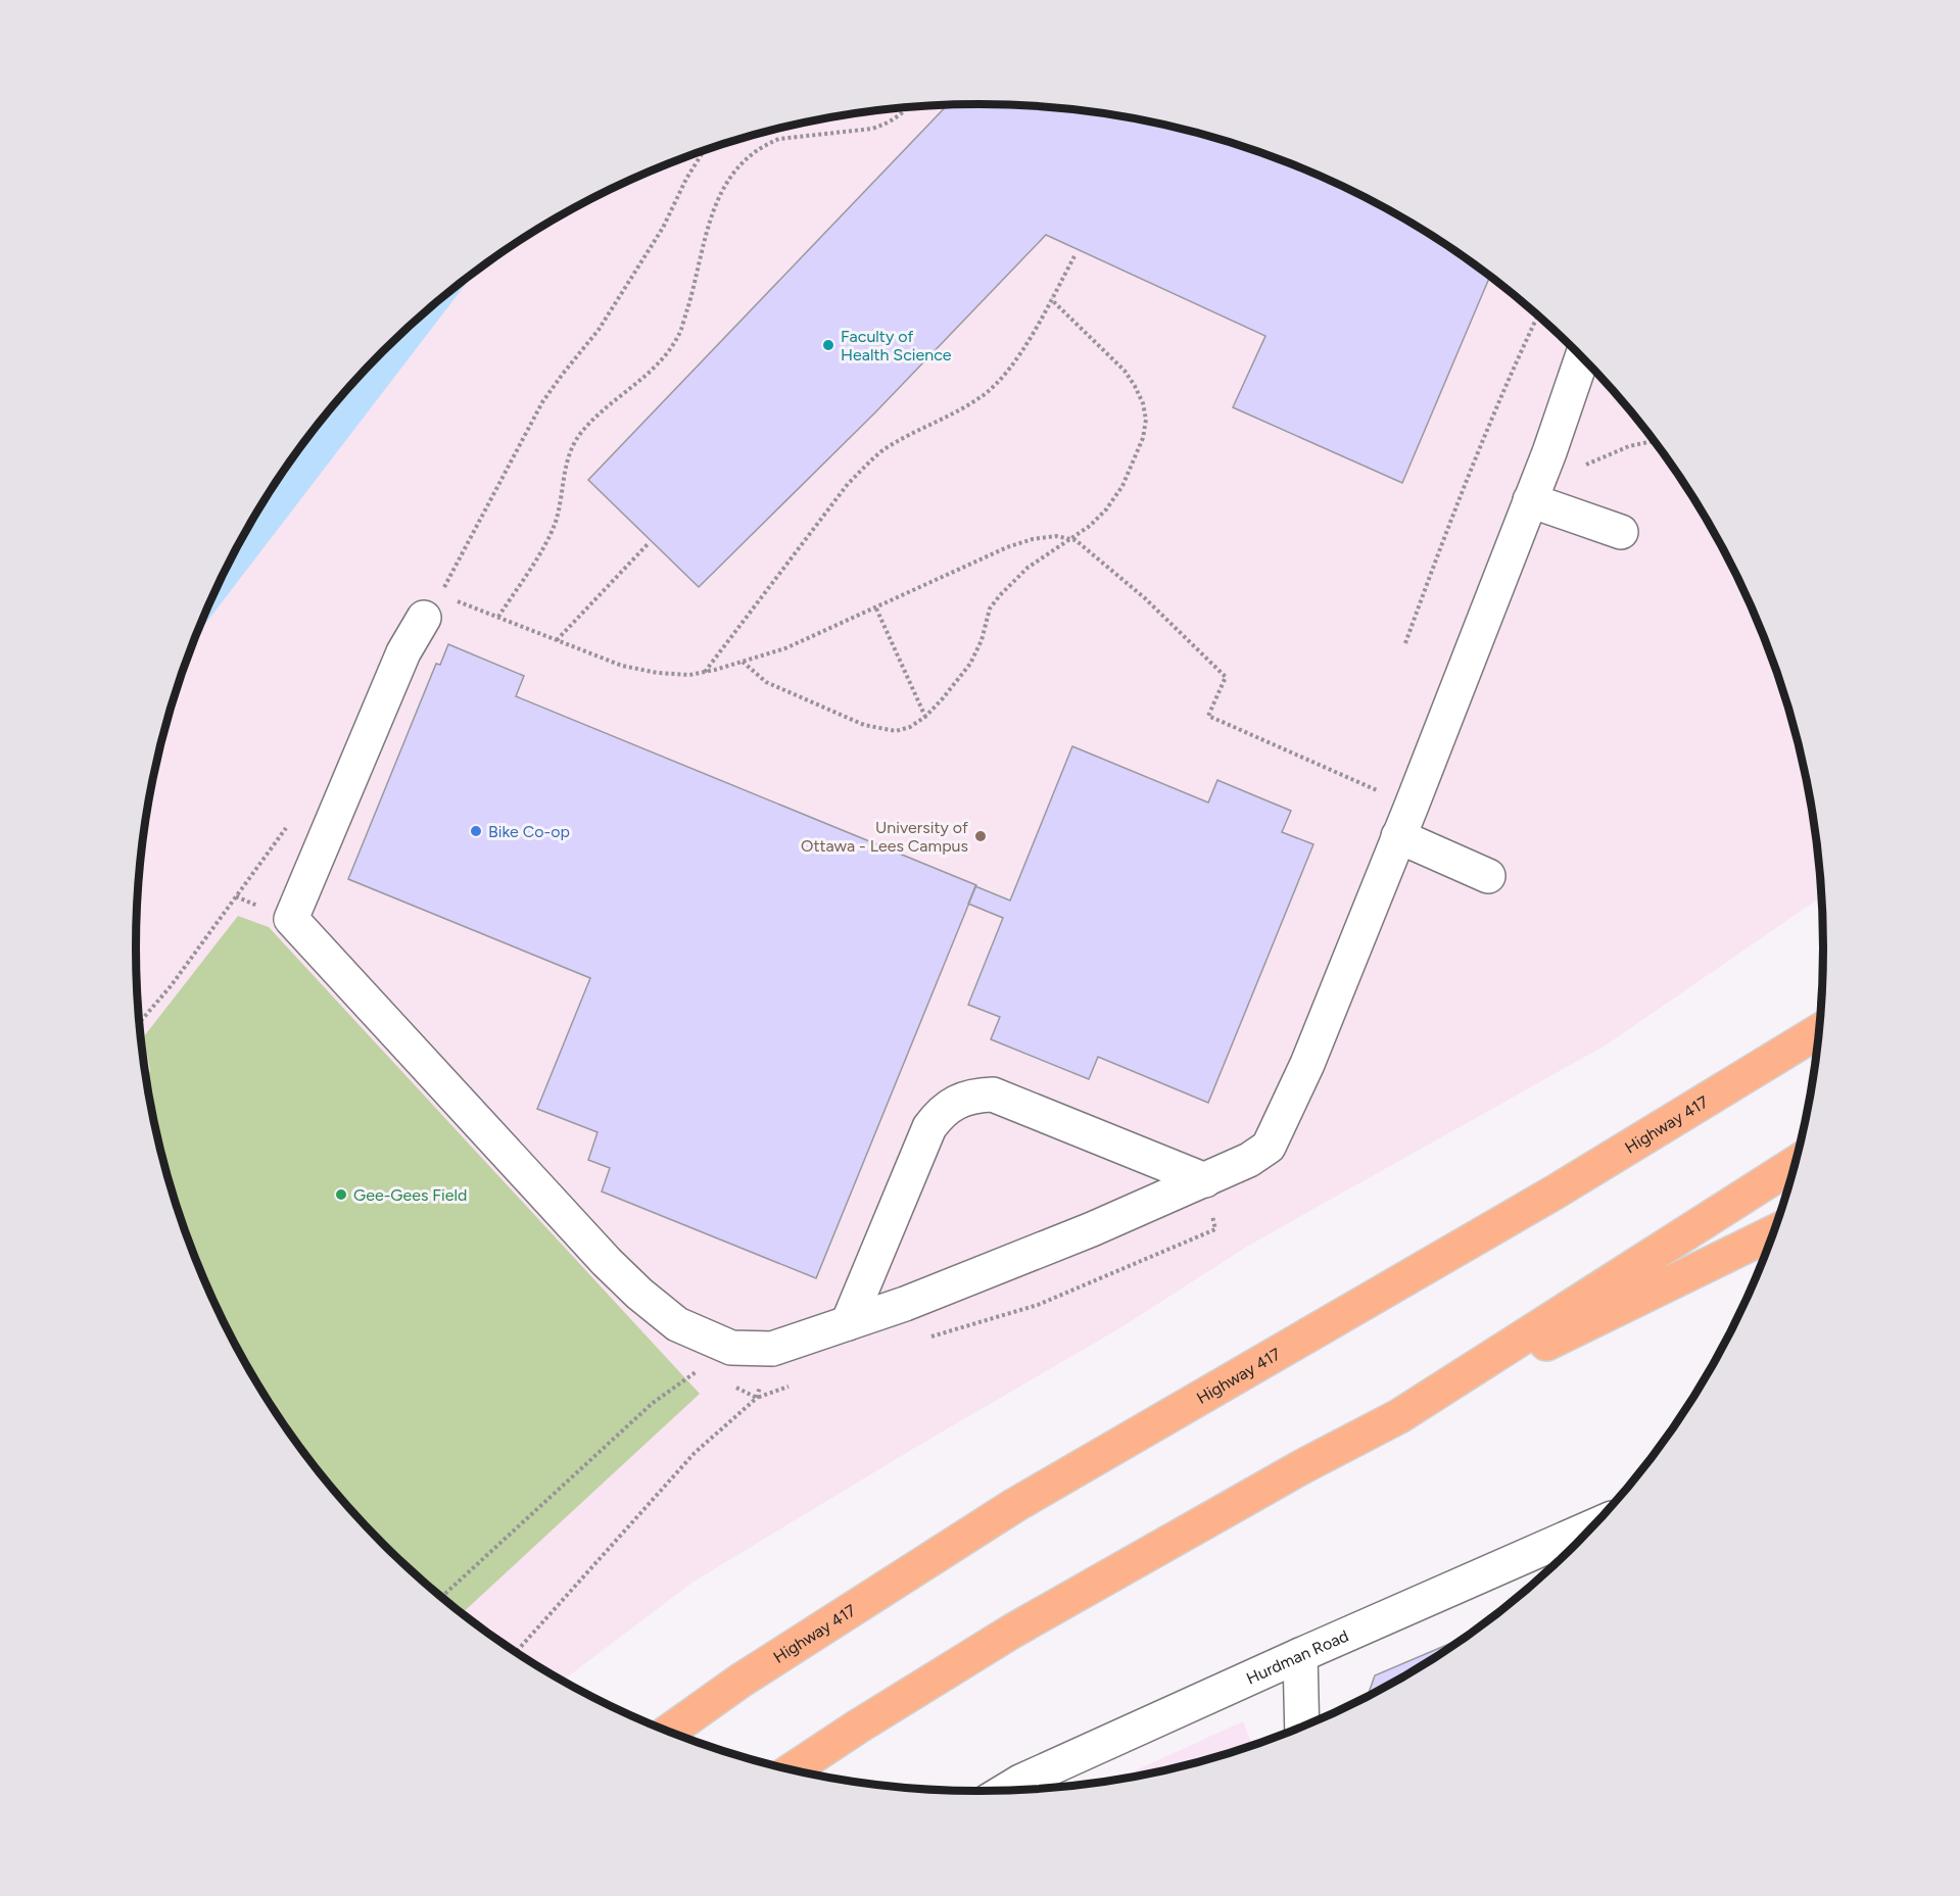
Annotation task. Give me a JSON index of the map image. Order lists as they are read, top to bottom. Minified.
{"streets":{"highway":["Highway 417"],"street":["Hurdman Road"]},"places":["Faculty of Health Science","Bike Co-op","University of Ottawa - Lees Campus","Gee-Gees Field"]}
